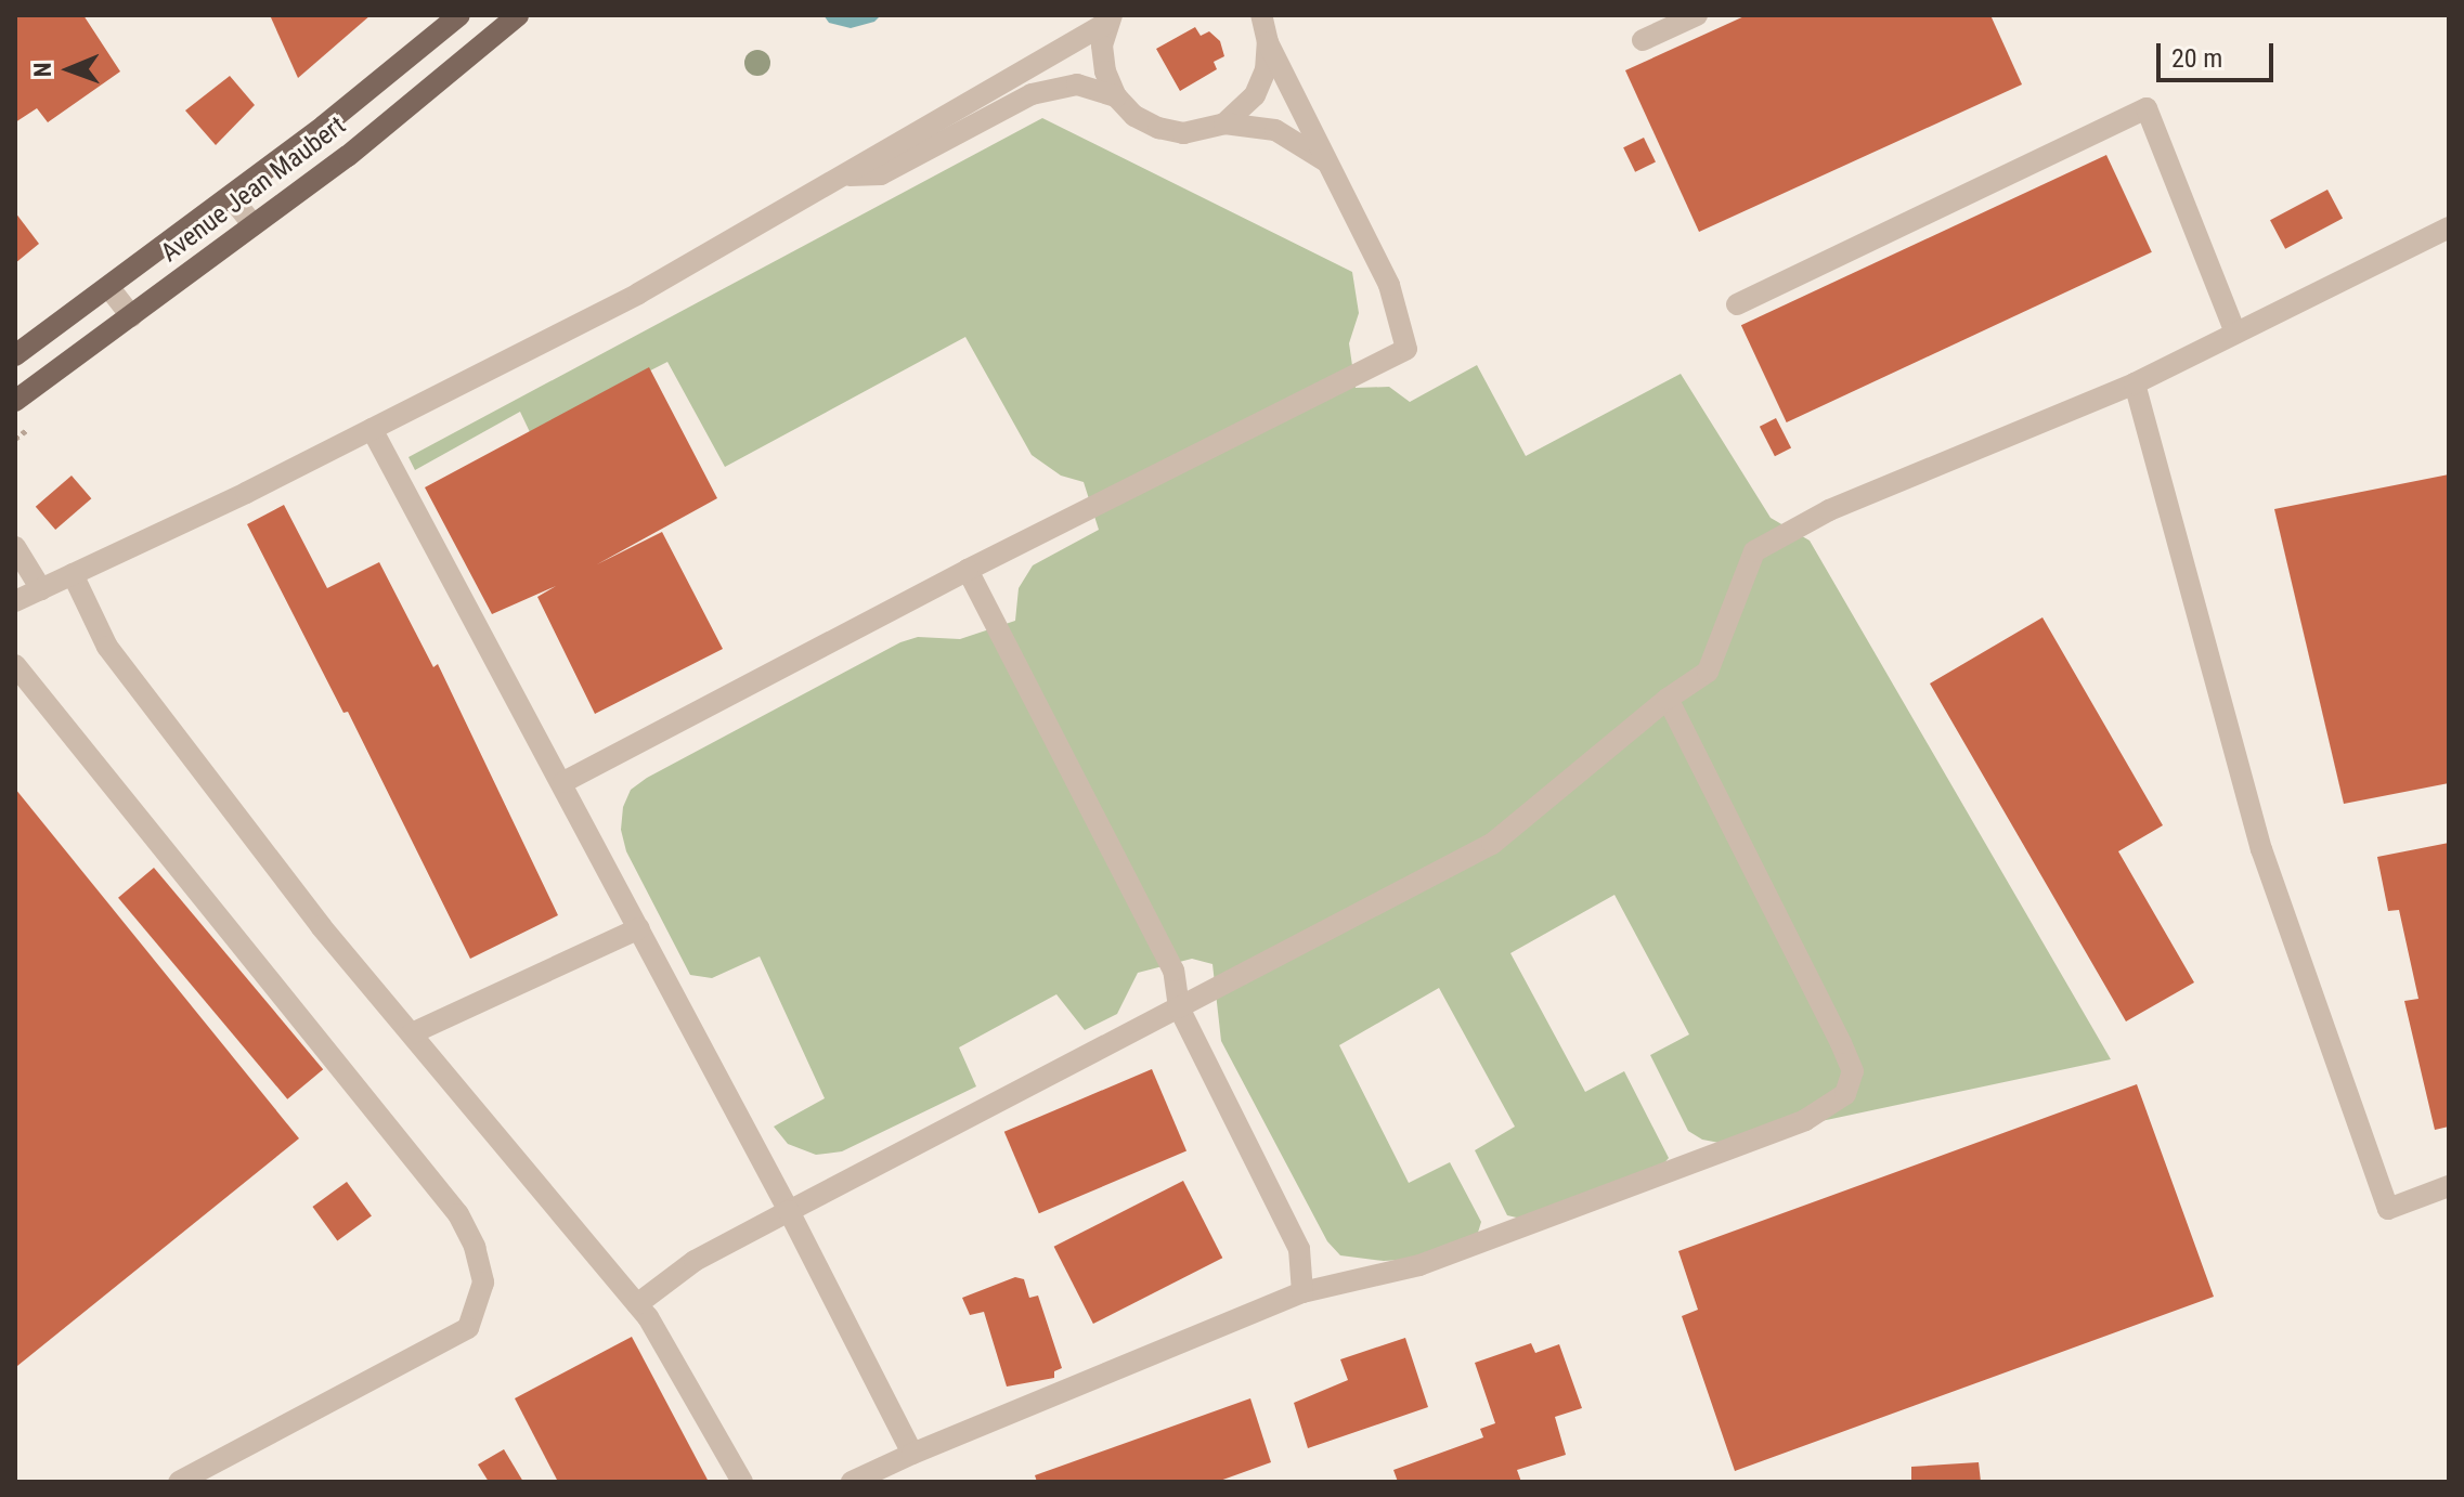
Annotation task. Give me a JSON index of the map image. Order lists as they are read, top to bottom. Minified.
{"streets":{"main road":["Avenue Jean Maubert"]},"scale_bar":"20 m","north":"left"}
